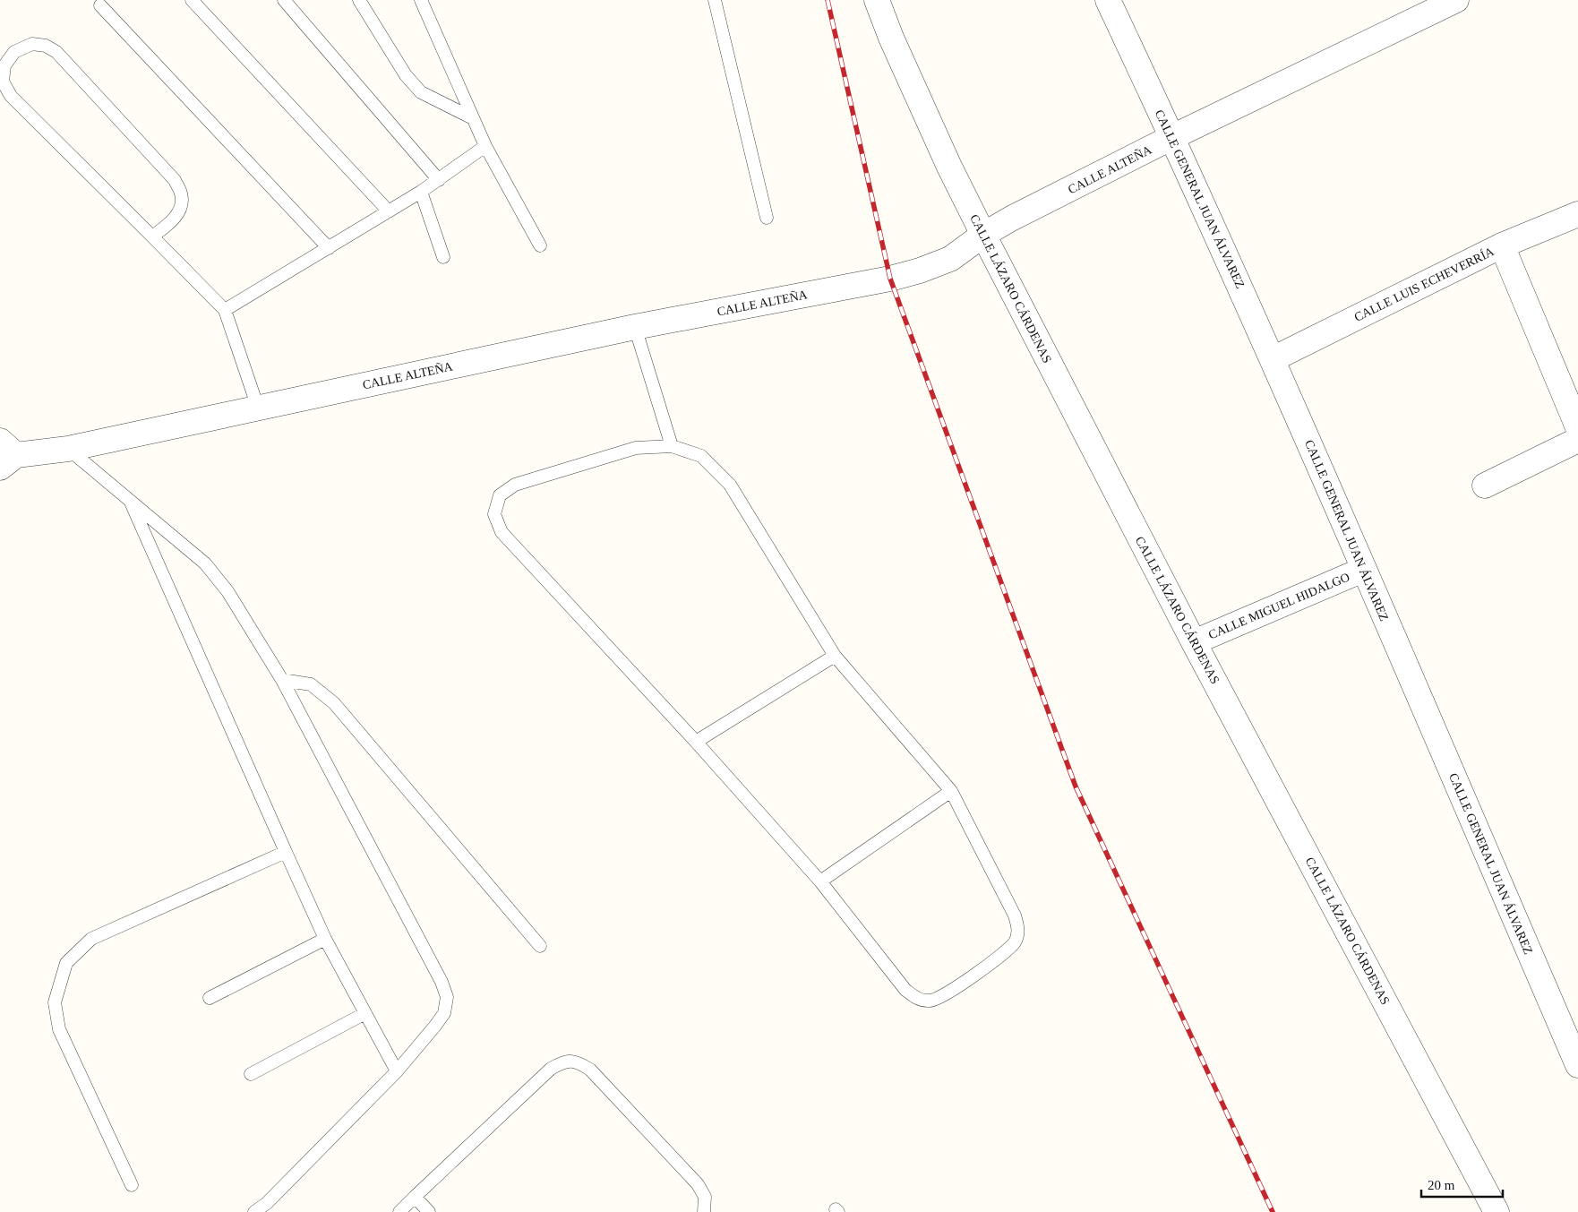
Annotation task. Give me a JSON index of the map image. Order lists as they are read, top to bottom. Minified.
{"streets":{"street":["CALLE ALTEÑA","CALLE GENERAL JUAN ÁLVAREZ","CALLE LUIS ECHEVERRÍA","CALLE LÁZARO CÁRDENAS","CALLE MIGUEL HIDALGO"]},"crossings":[["CALLE ALTEÑA","CALLE GENERAL JUAN ÁLVAREZ"],["CALLE ALTEÑA","CALLE LÁZARO CÁRDENAS"],["CALLE GENERAL JUAN ÁLVAREZ","CALLE LUIS ECHEVERRÍA"],["CALLE GENERAL JUAN ÁLVAREZ","CALLE MIGUEL HIDALGO"],["CALLE LÁZARO CÁRDENAS","CALLE MIGUEL HIDALGO"]],"scale_bar":"20 m"}
